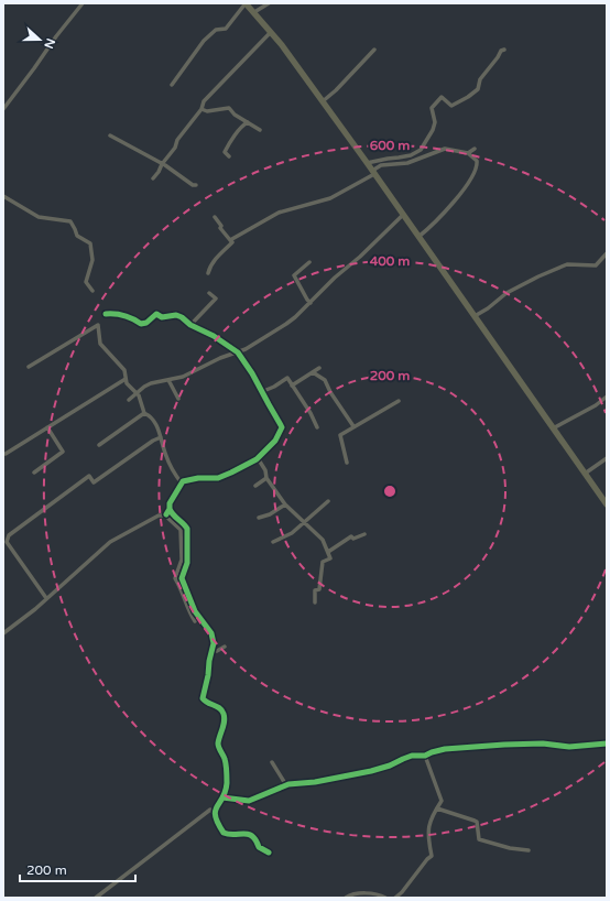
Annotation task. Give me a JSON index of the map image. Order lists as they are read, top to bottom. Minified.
{"scale_bar":"200 m","north":"right","rings":["600 m","400 m","200 m"]}
